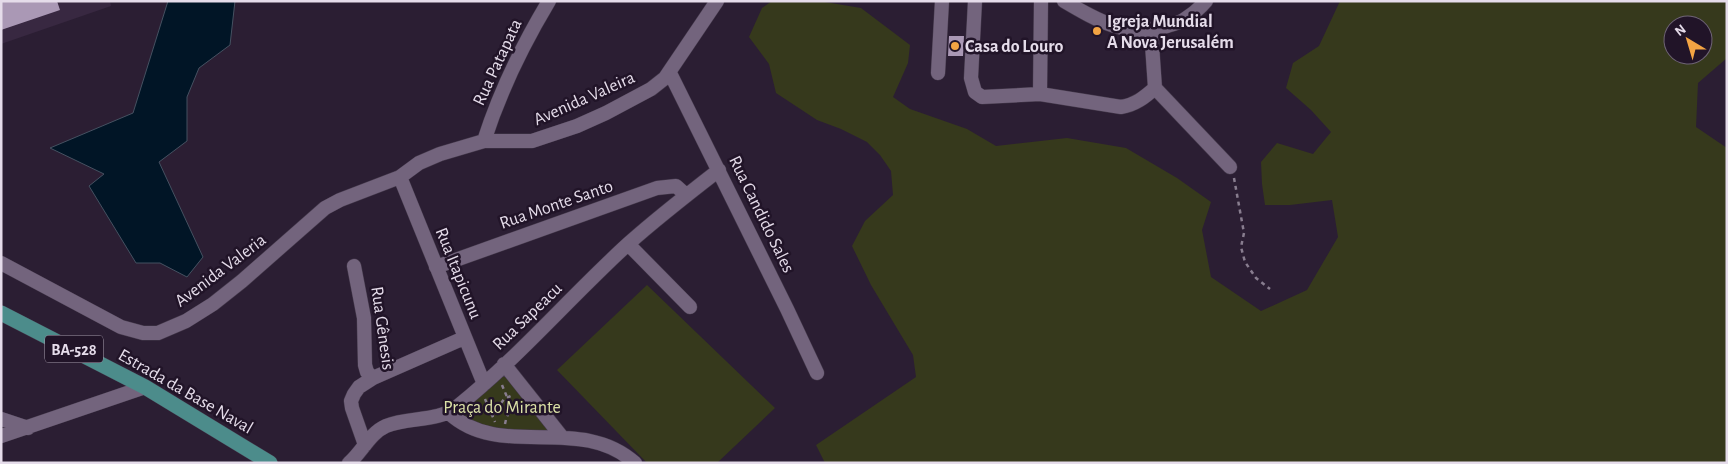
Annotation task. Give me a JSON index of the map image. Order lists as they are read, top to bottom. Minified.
{"streets":{"main road":["BA-528","Estrada da Base Naval"],"street":["Rua Patapata","Avenida Valeira","Rua Monte Santo","Rua Candido Sales","Avenida Valeria","Rua Itapicunu","Rua Sapeacu","Rua Gênesis"]},"crossings":[["Rua Patapata","Avenida Valeira"],["Avenida Valeira","Rua Candido Sales"],["Avenida Valeira","Avenida Valeria"],["Avenida Valeira","Rua Itapicunu"],["Rua Monte Santo","Rua Itapicunu"],["Rua Monte Santo","Rua Sapeacu"],["Rua Candido Sales","Rua Sapeacu"],["Avenida Valeria","Rua Itapicunu"],["Rua Itapicunu","Rua Sapeacu"],["Rua Sapeacu","Rua Gênesis"]],"parks":["Praça do Mirante"],"places":["Igreja Mundial A Nova Jerusalém","Casa do Louro"],"north":"top left"}
